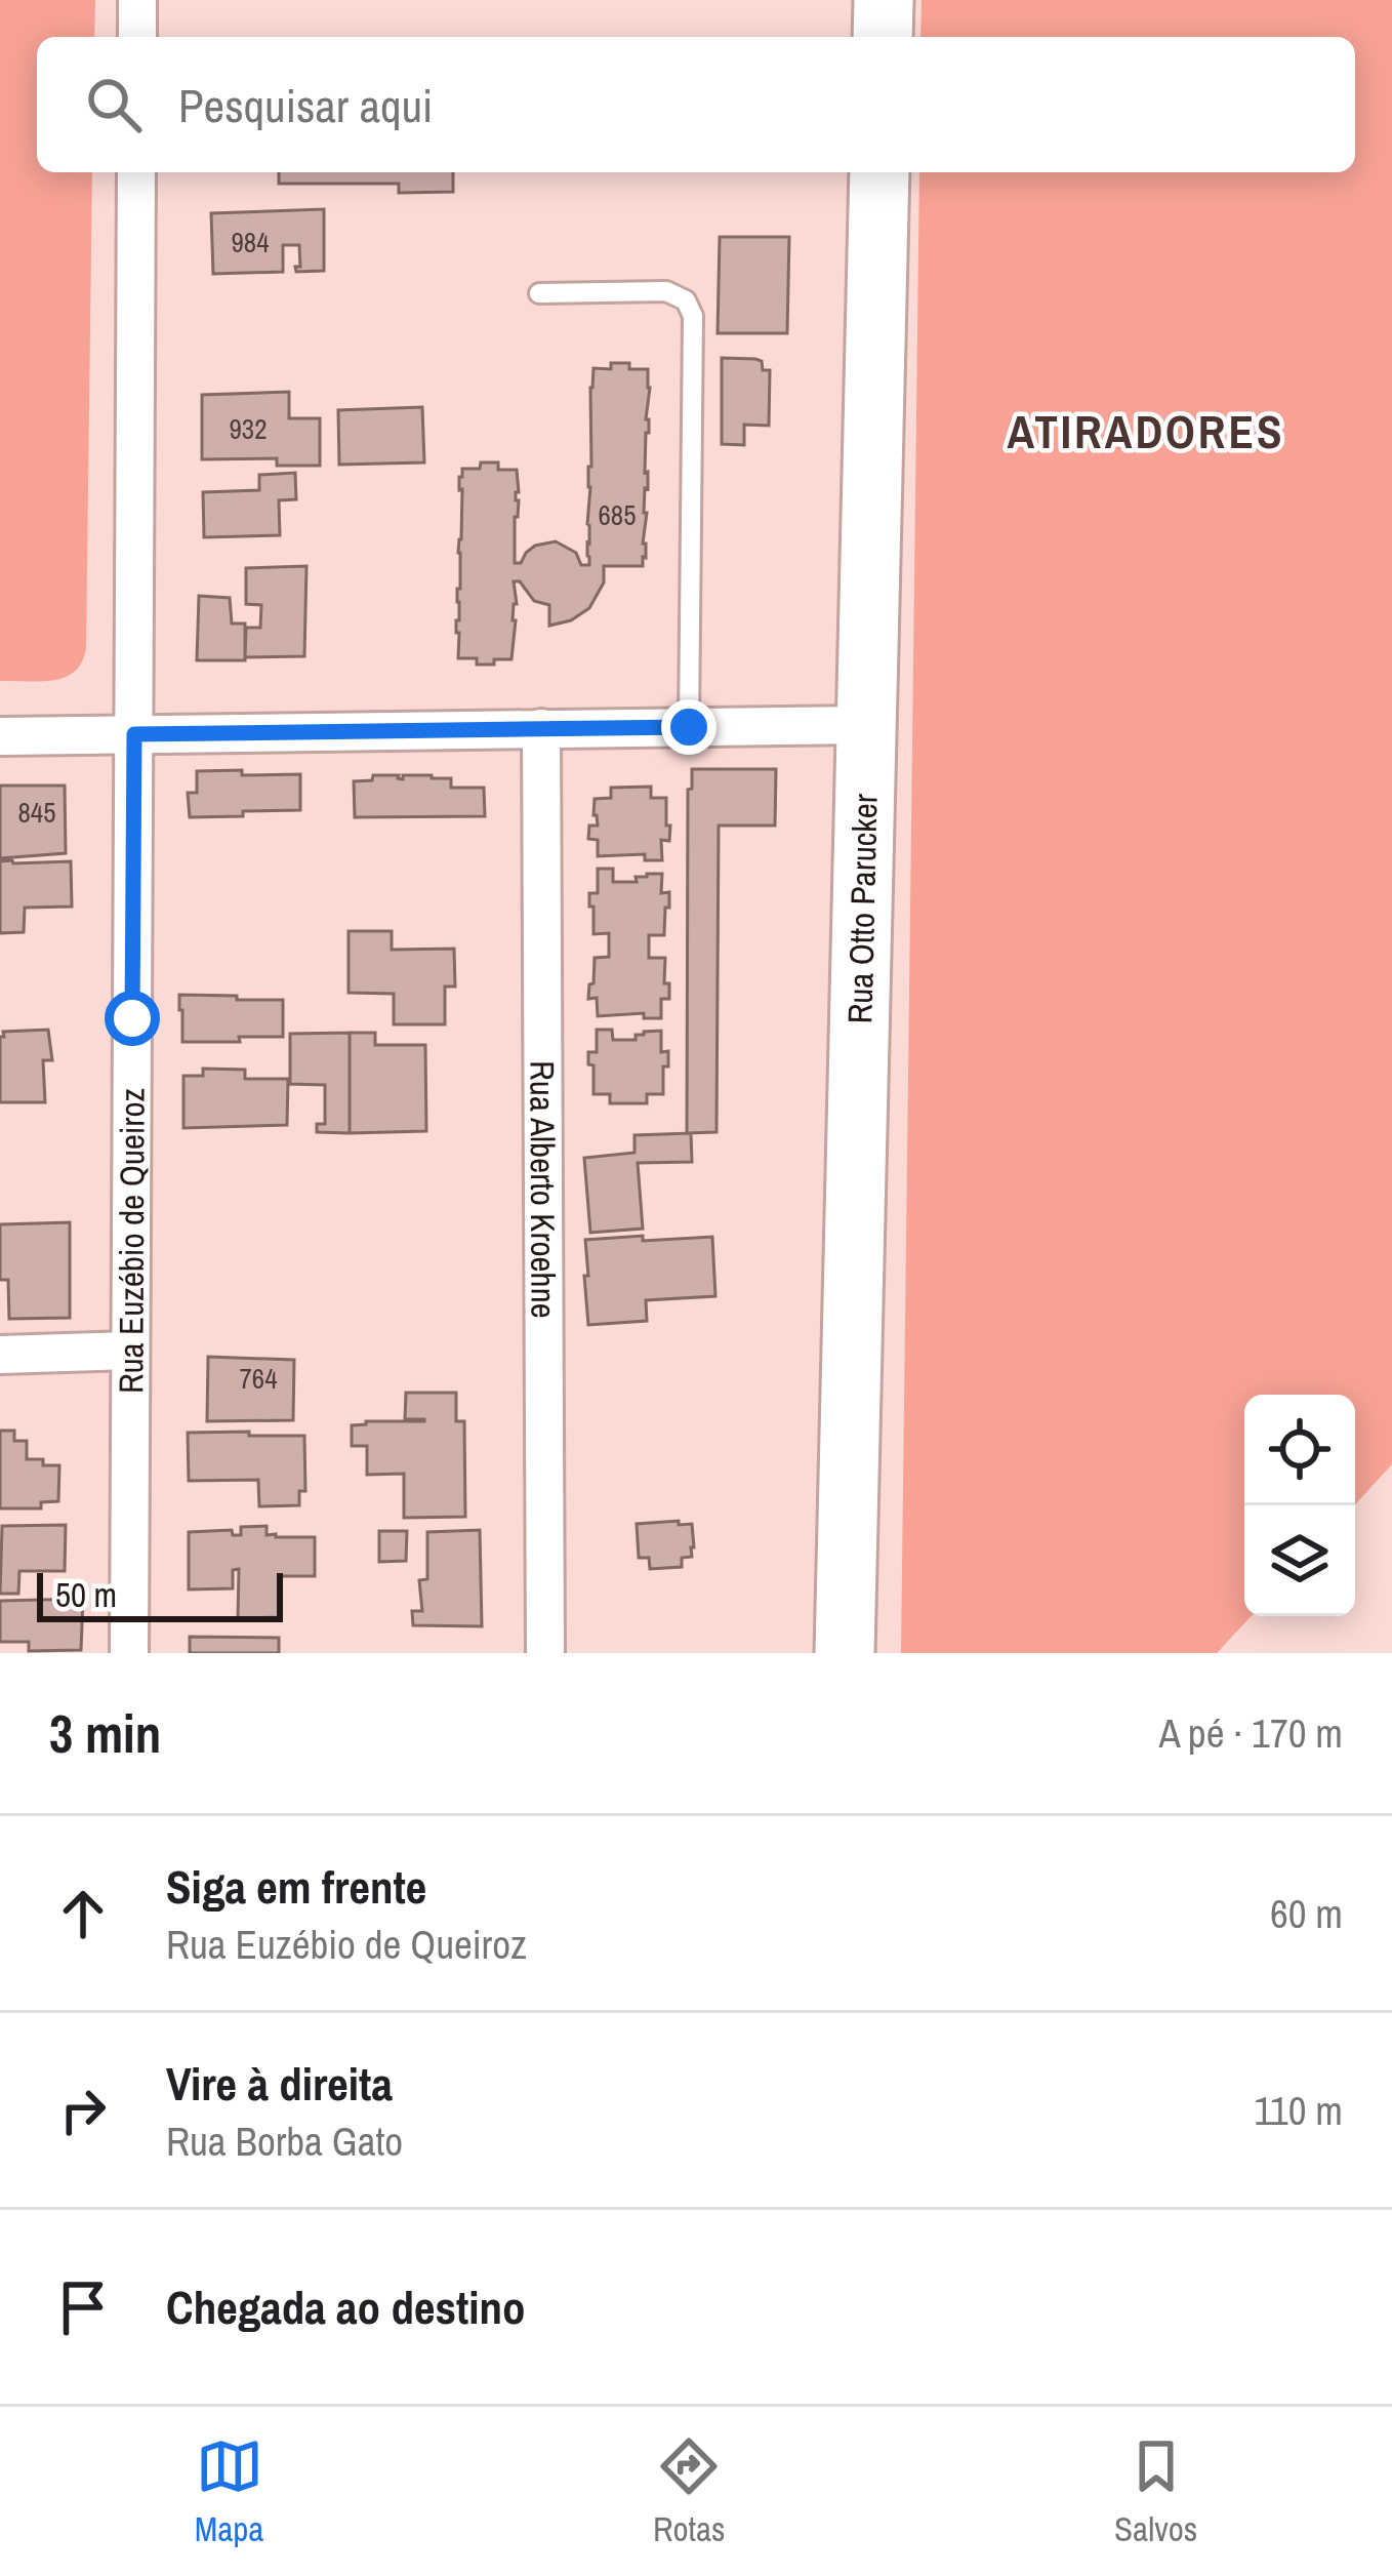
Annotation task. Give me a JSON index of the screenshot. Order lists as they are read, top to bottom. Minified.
{"streets":{"main road":["Rua Otto Parucker"],"street":["Rua Alberto Kroehne","Rua Euzébio de Queiroz"]},"districts":["ATIRADORES"],"house_numbers":["984","932","685","845","764"],"scale_bar":"50 m","page":{"search":"Pesquisar aqui","scale":"50 m","heading":["3 min","A pé · 170 m"],"list":[["Siga em frente","Rua Euzébio de Queiroz","60 m"],["Vire à direita","Rua Borba Gato","110 m"],"Chegada ao destino"],"nav":["Mapa","Rotas","Salvos"]}}
